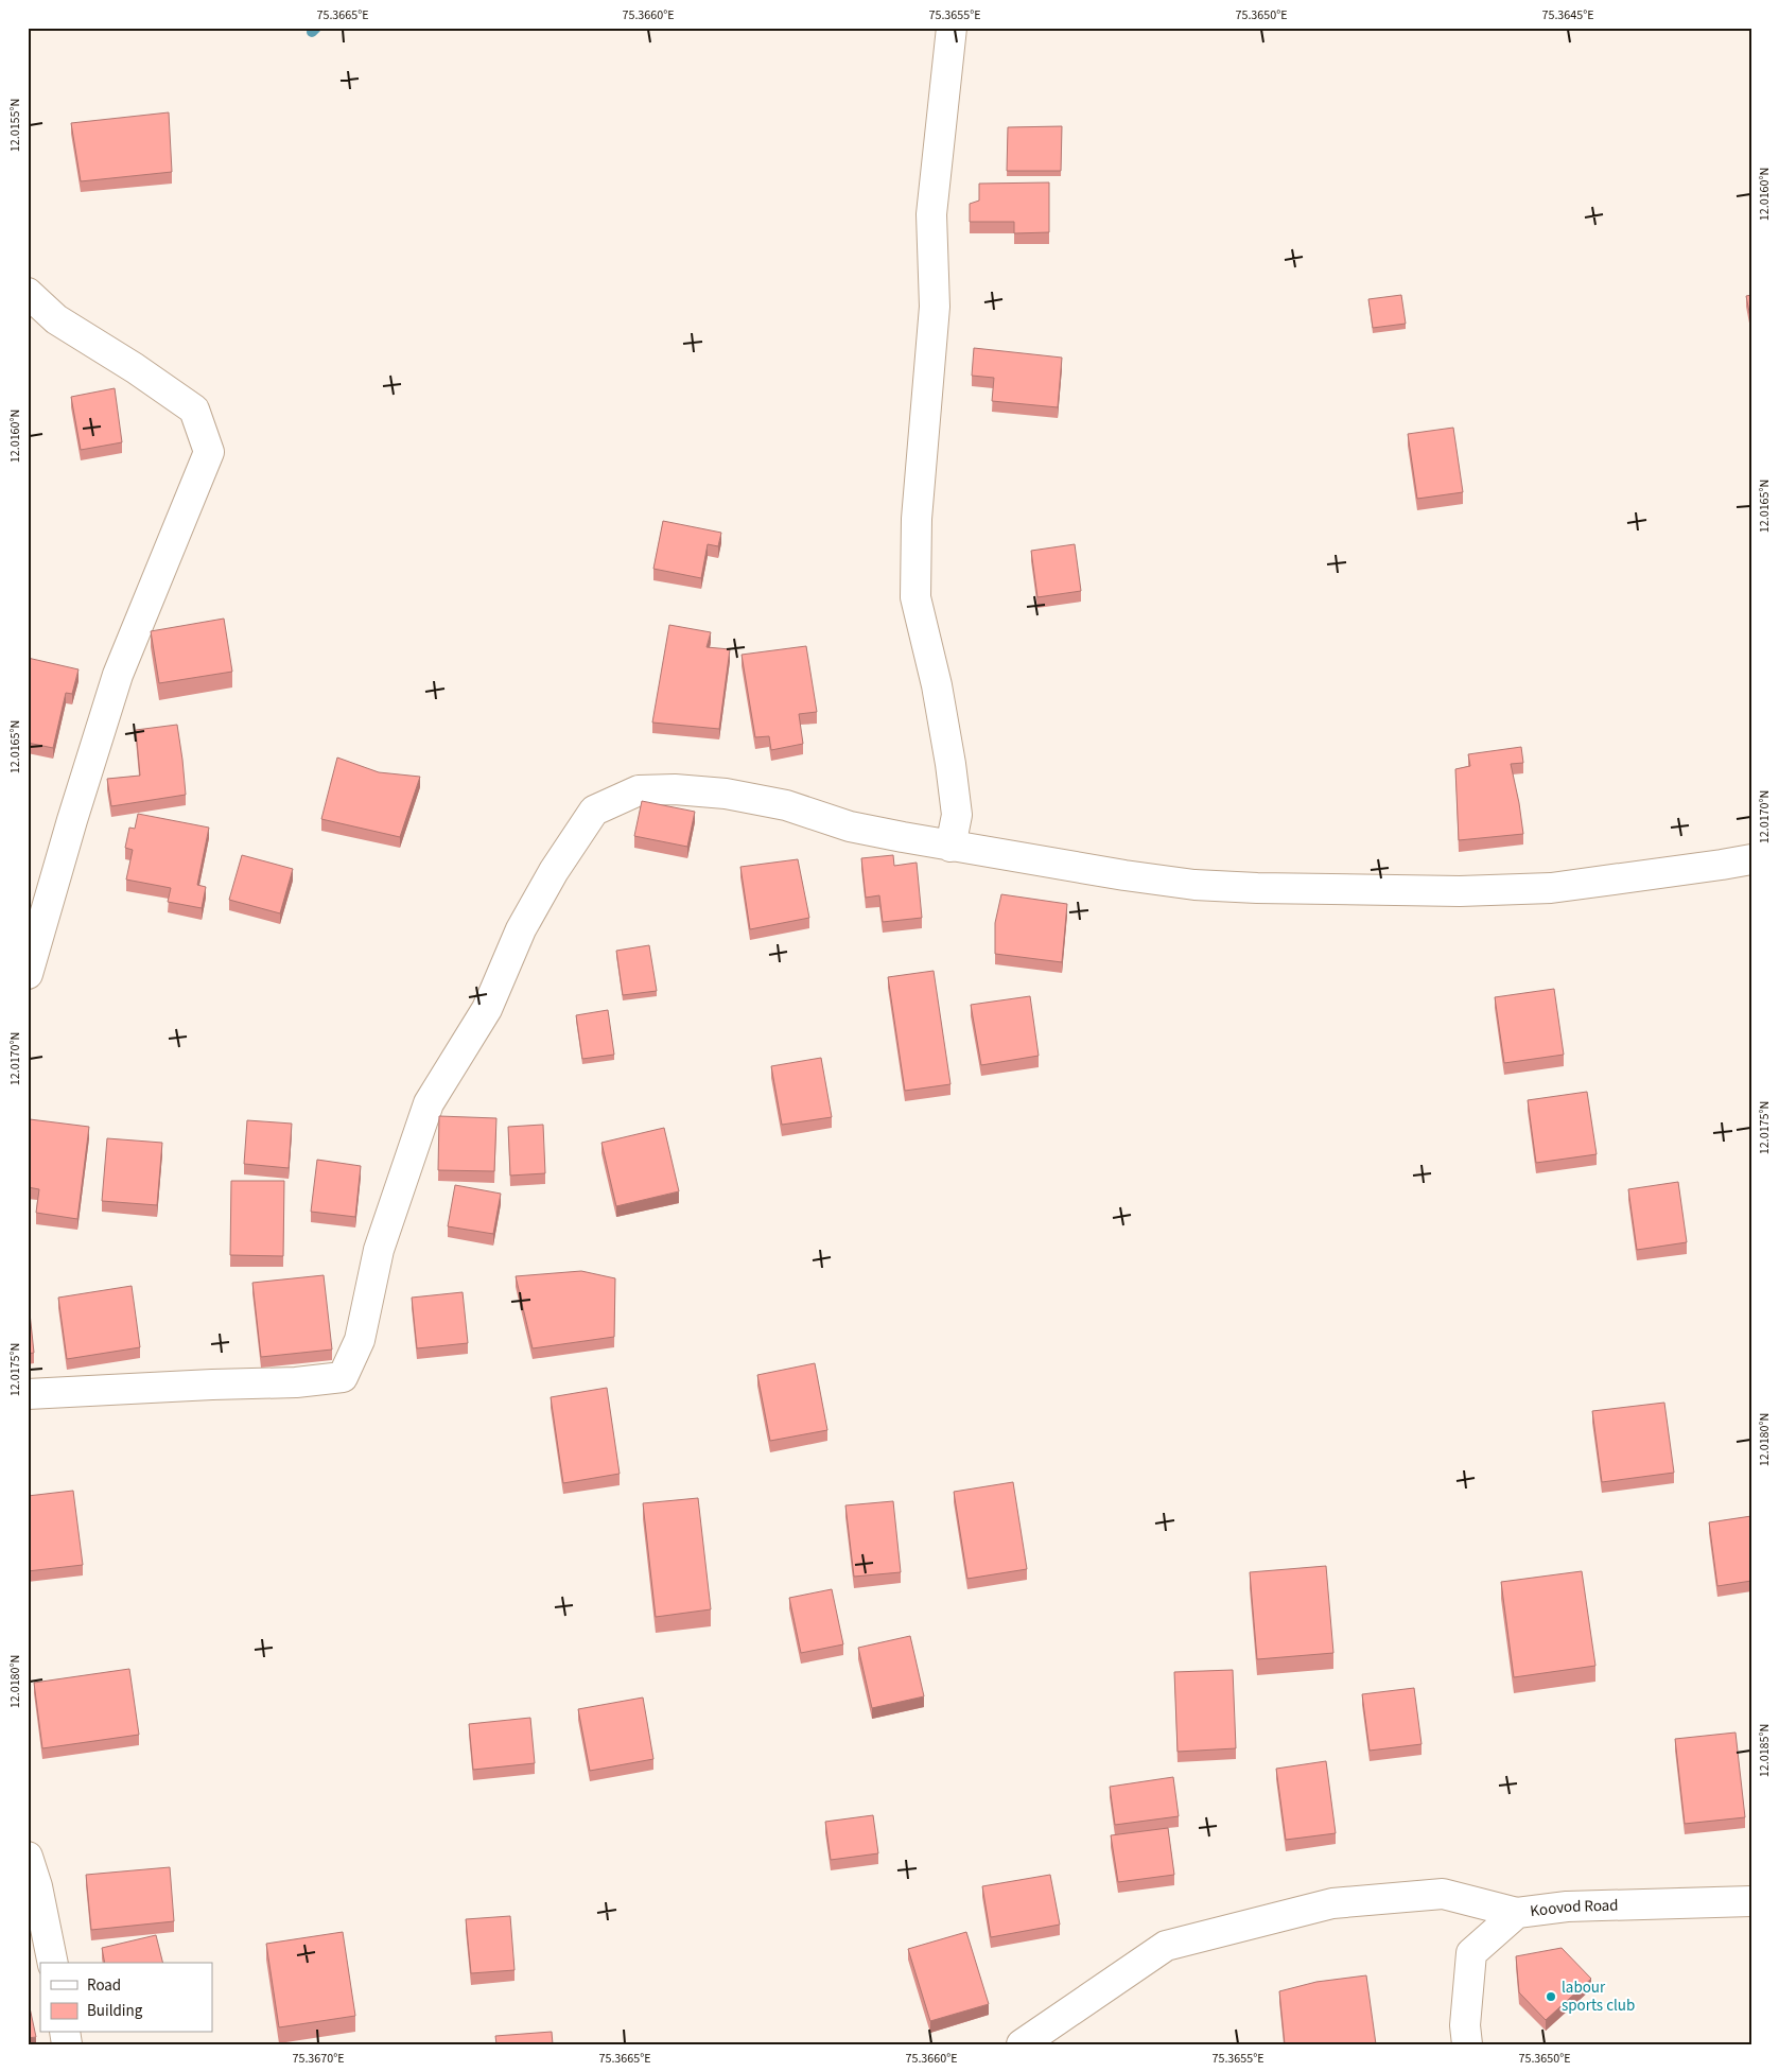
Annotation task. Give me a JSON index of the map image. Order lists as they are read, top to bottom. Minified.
{"streets":{"street":["Koovod Road"]},"places":["labour sports club"],"legend":["Road","Building"],"coordinates":["75.3665°E","75.3660°E","75.3655°E","75.3650°E","75.3645°E","12.0155°N","12.0160°N","12.0165°N","12.0170°N","12.0175°N","12.0180°N","12.0185°N","75.3670°E"]}
